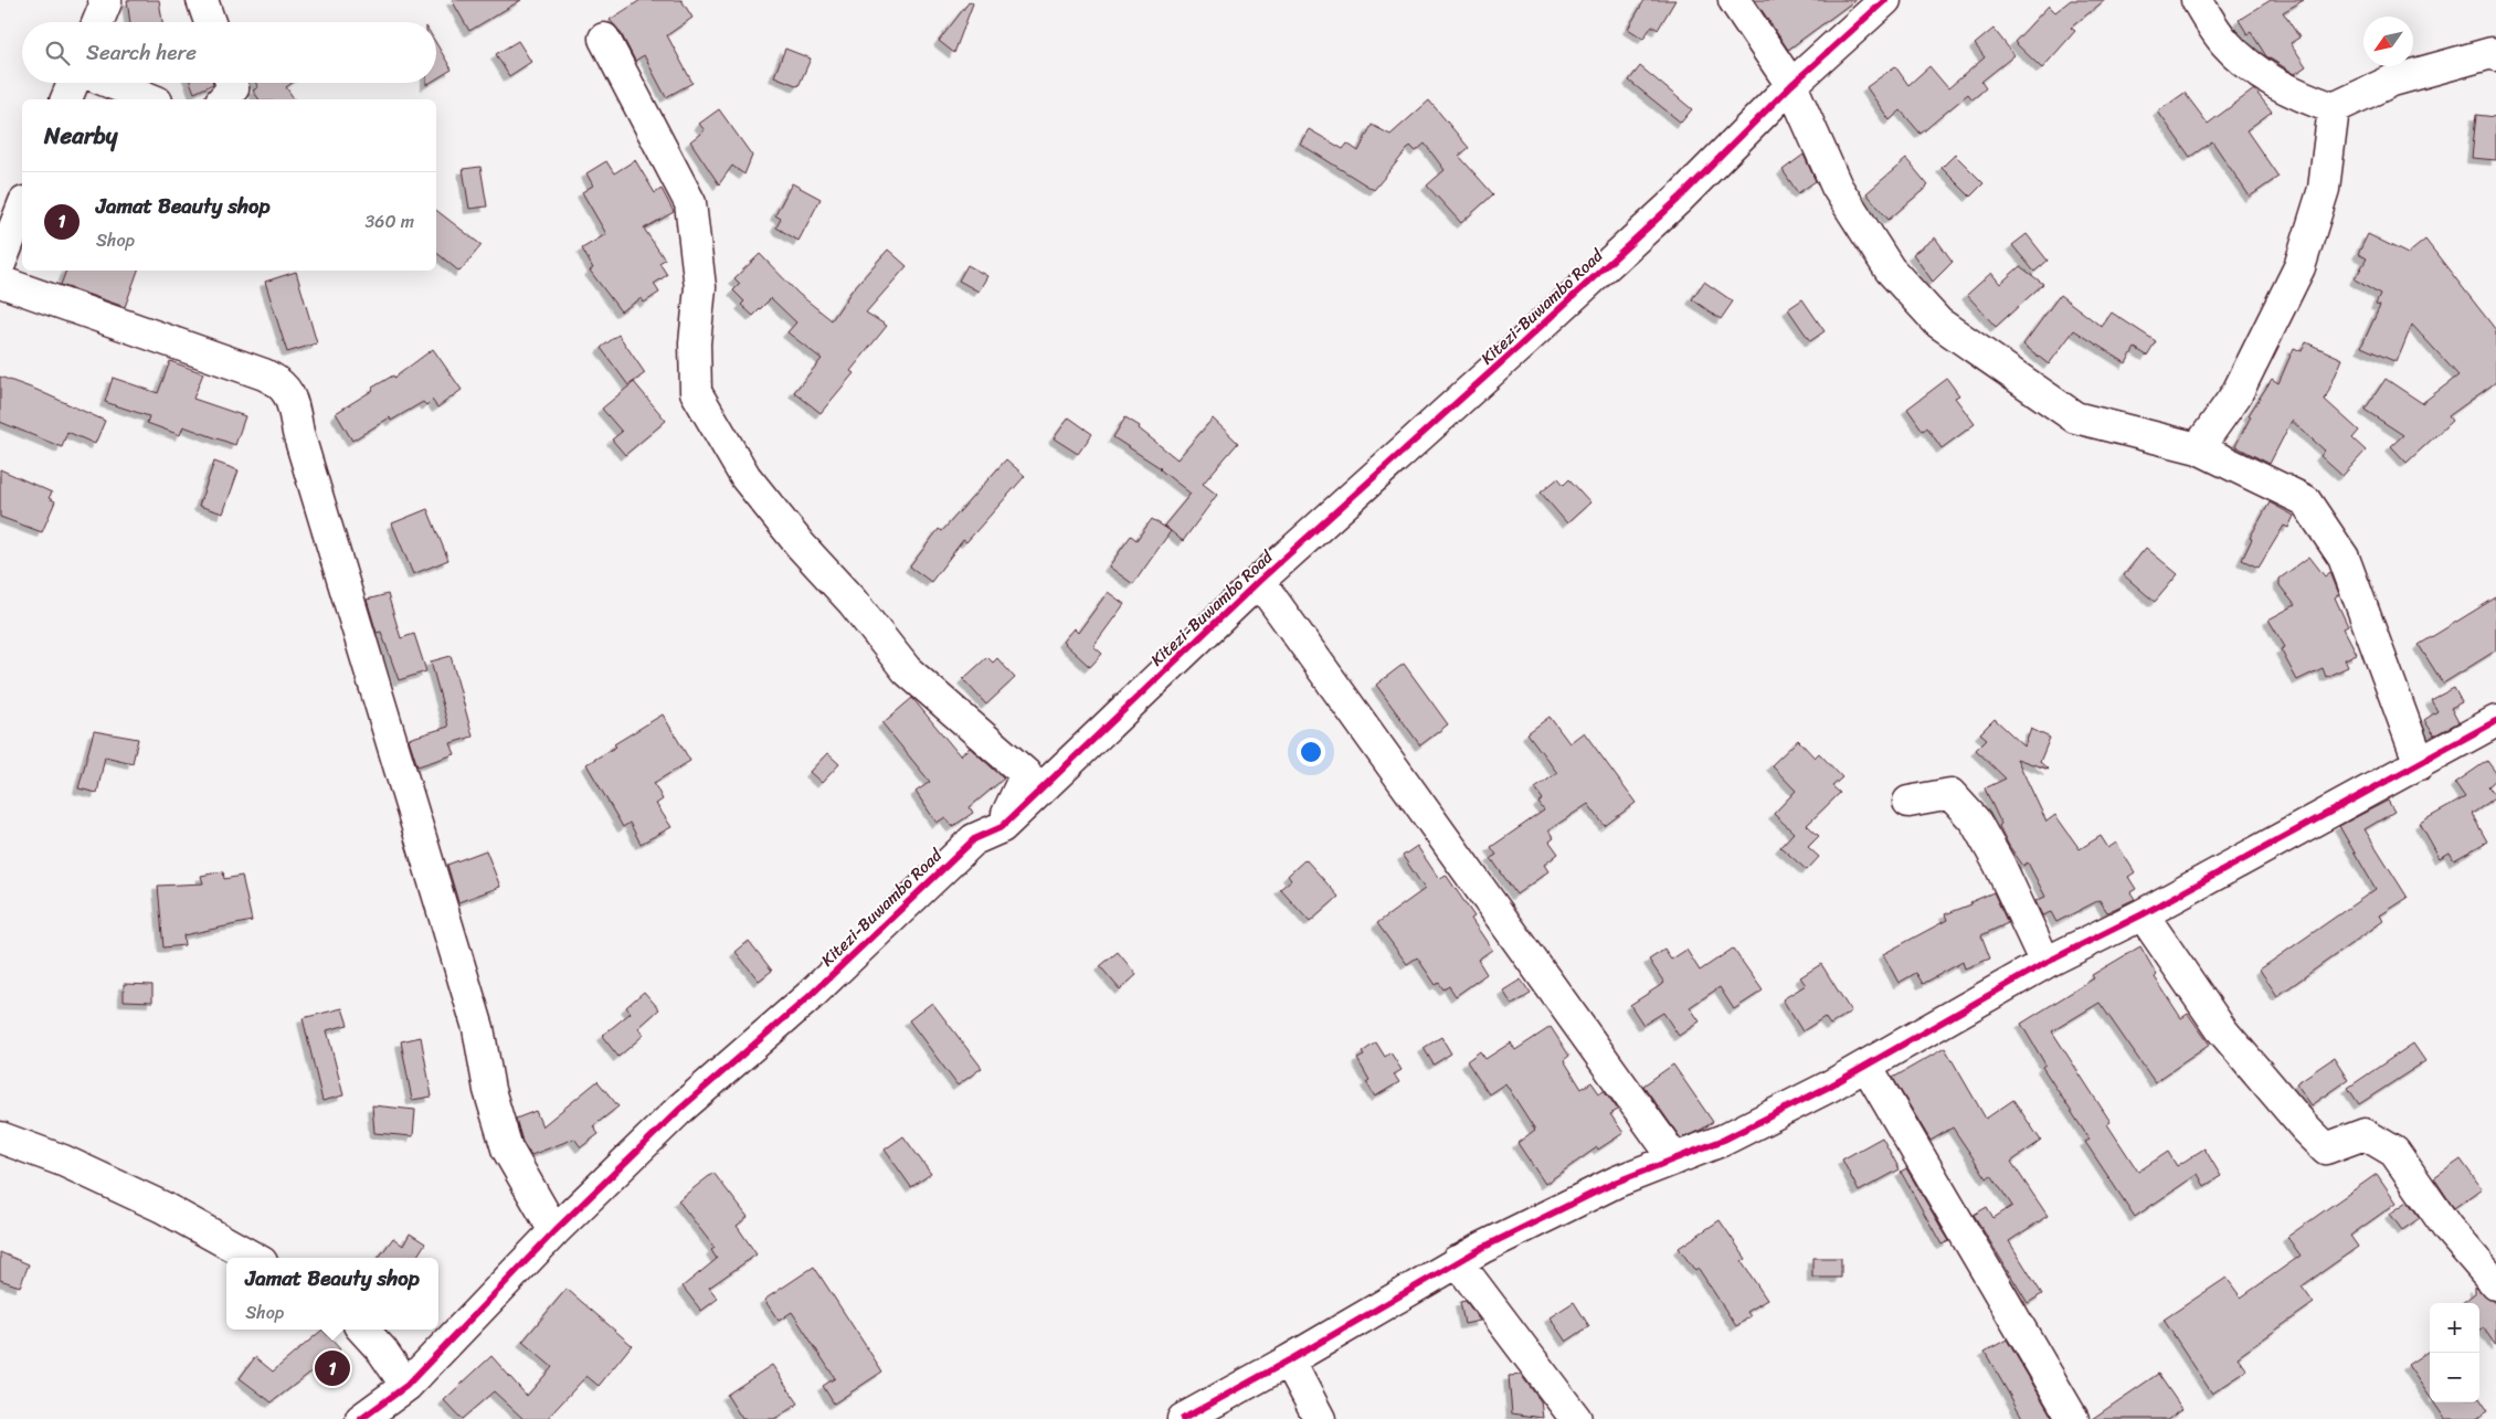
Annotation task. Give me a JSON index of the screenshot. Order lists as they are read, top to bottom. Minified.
{"streets":{"street":["Kitezi-Buwambo Road"]},"north":"bottom left","page":{"search":"Search here","heading":"Nearby","list":[{"mark":"1","name":"Jamat Beauty shop","note":"Shop","value":"360 m"}],"popup":["Jamat Beauty shop","Shop"],"map_buttons":["+","−"],"pins":"1"}}
